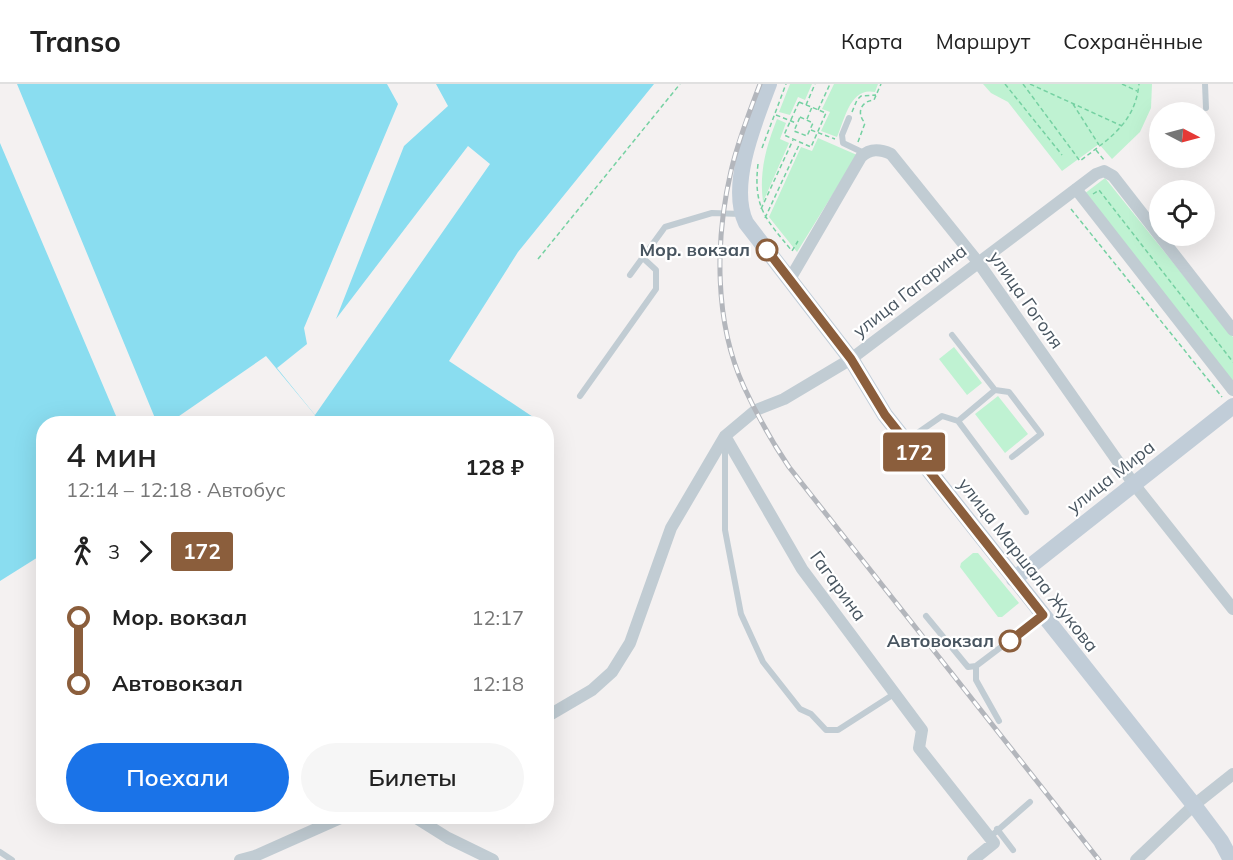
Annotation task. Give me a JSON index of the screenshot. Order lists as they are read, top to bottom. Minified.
{"streets":{"main road":["улица Мира","улица Маршала Жукова"],"street":["улица Гагарина","улица Гоголя","Гагарина"]},"crossings":[["улица Гагарина","улица Гоголя"],["улица Гагарина","улица Маршала Жукова"],["улица Гагарина","Гагарина"],["улица Гоголя","улица Мира"],["улица Мира","улица Маршала Жукова"]],"places":["Мор. вокзал","Автовокзал"],"lines":["bus line 172"],"north":"right","page":{"header":"Transo","nav":["Карта","Маршрут","Сохранённые"],"on_map":"172","heading":["4 мин","12:14 – 12:18 · Автобус","128 ₽"],"legs":["3","172"],"list":[{"name":"Мор. вокзал","value":"12:17"},{"name":"Автовокзал","value":"12:18"}],"buttons":["Поехали","Билеты"]}}
